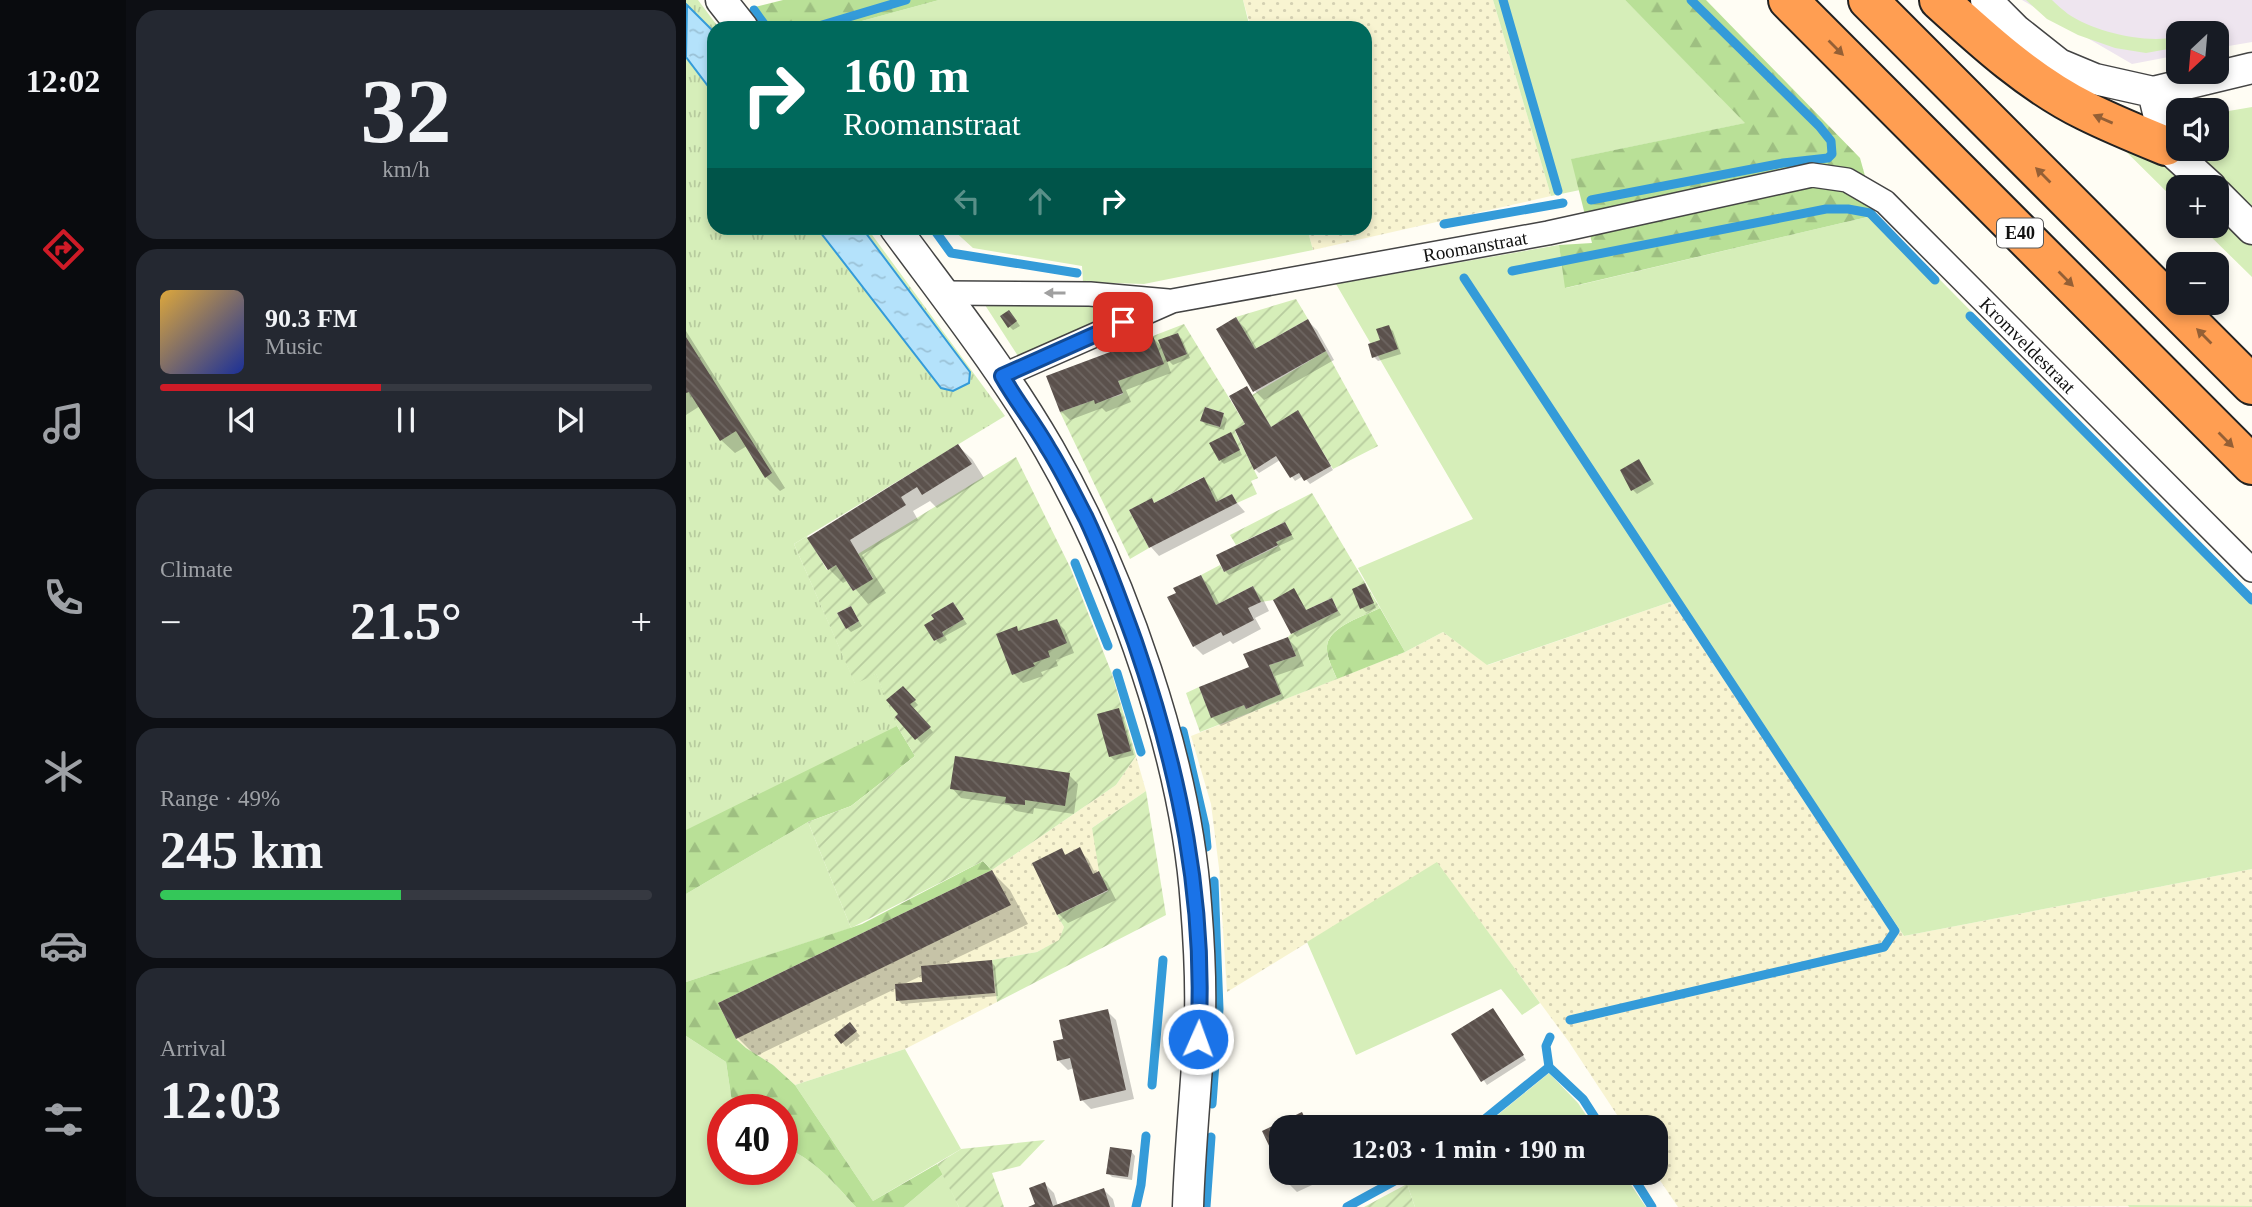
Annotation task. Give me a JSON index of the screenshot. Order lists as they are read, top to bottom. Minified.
{"streets":{"highway":["E40"],"street":["Roomanstraat","Kromveldestraat"]},"crossings":[["Roomanstraat","Kromveldestraat"]],"north":"bottom left","page":{"tabs":"12:02","tile":[["32","km/h"],"Climate",["Range · 49%","245 km"],["Arrival","12:03"]],"map_buttons":["+","−"],"turn":["160 m","Roomanstraat"],"song":["90.3 FM","Music"],"heat":["−","21.5°","+"],"limit":"40","trip":"12:03 · 1 min · 190 m"}}
